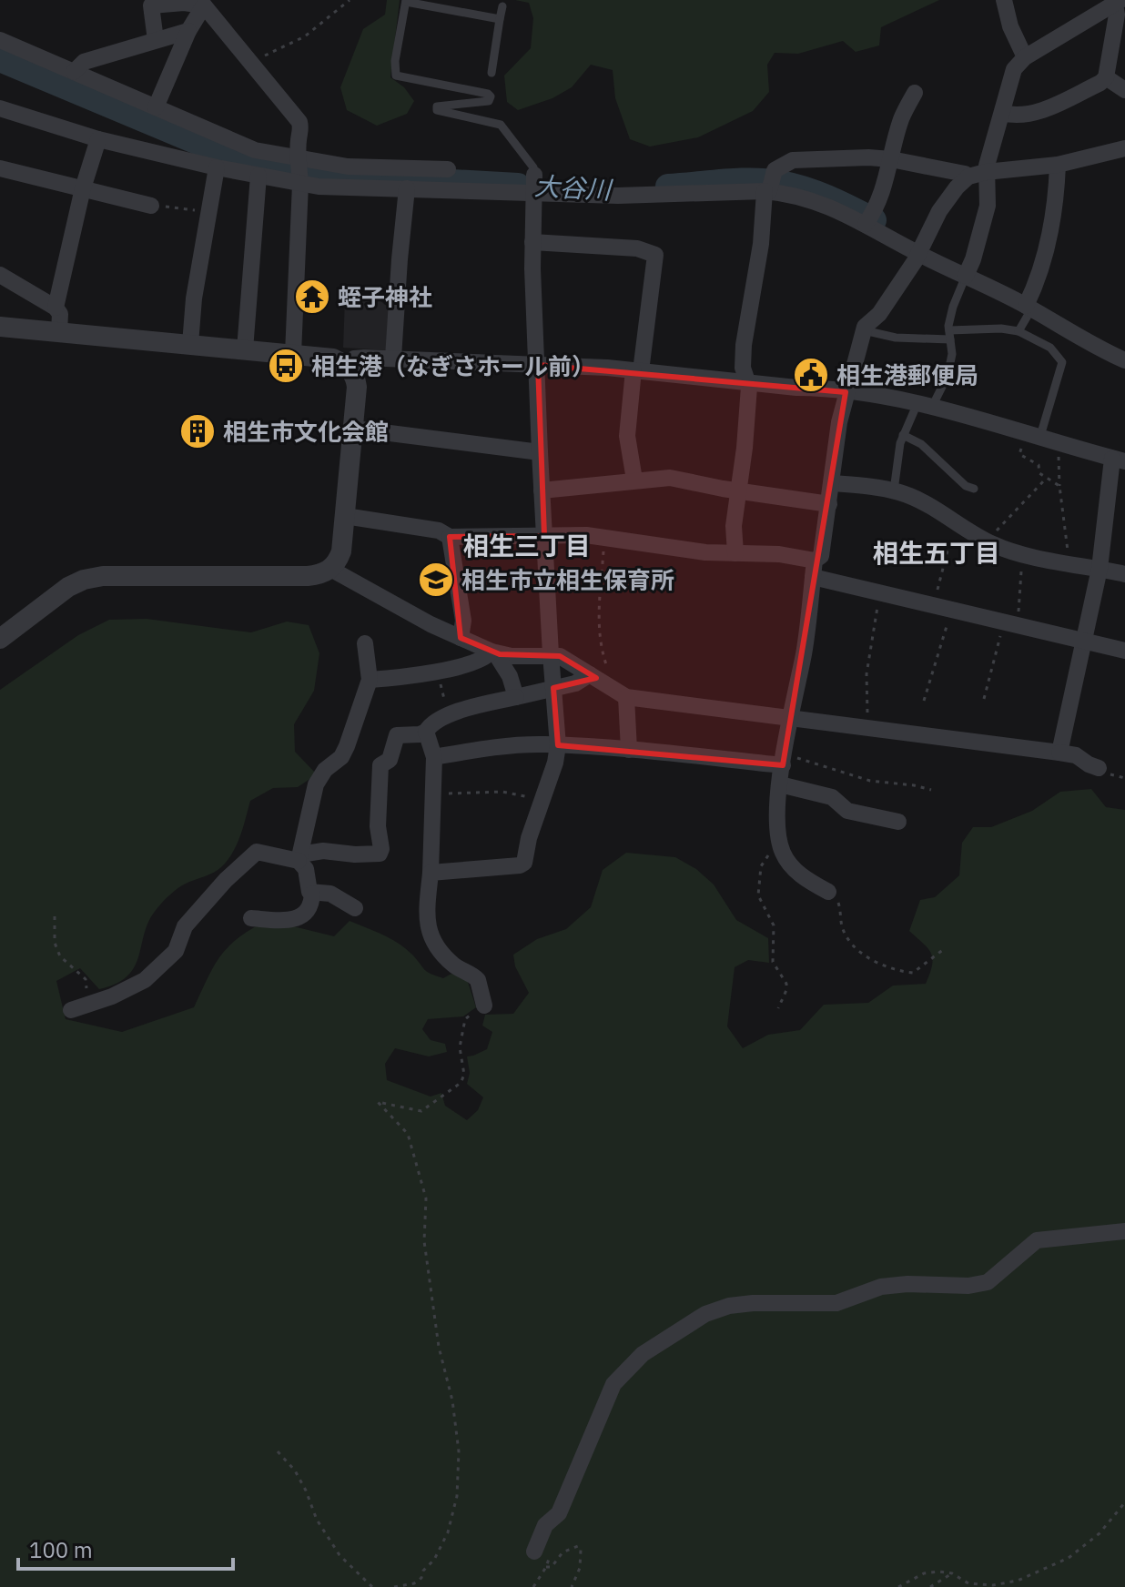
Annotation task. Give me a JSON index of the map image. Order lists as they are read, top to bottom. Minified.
{"districts":["相生三丁目","相生五丁目"],"water":["大谷川"],"places":{"temple":["蛭子神社"],"bus stop":["相生港（なぎさホール前）"],"public building":["相生港郵便局"],"building":["相生市文化会館"],"school or university":["相生市立相生保育所"]},"scale_bar":"100 m"}
